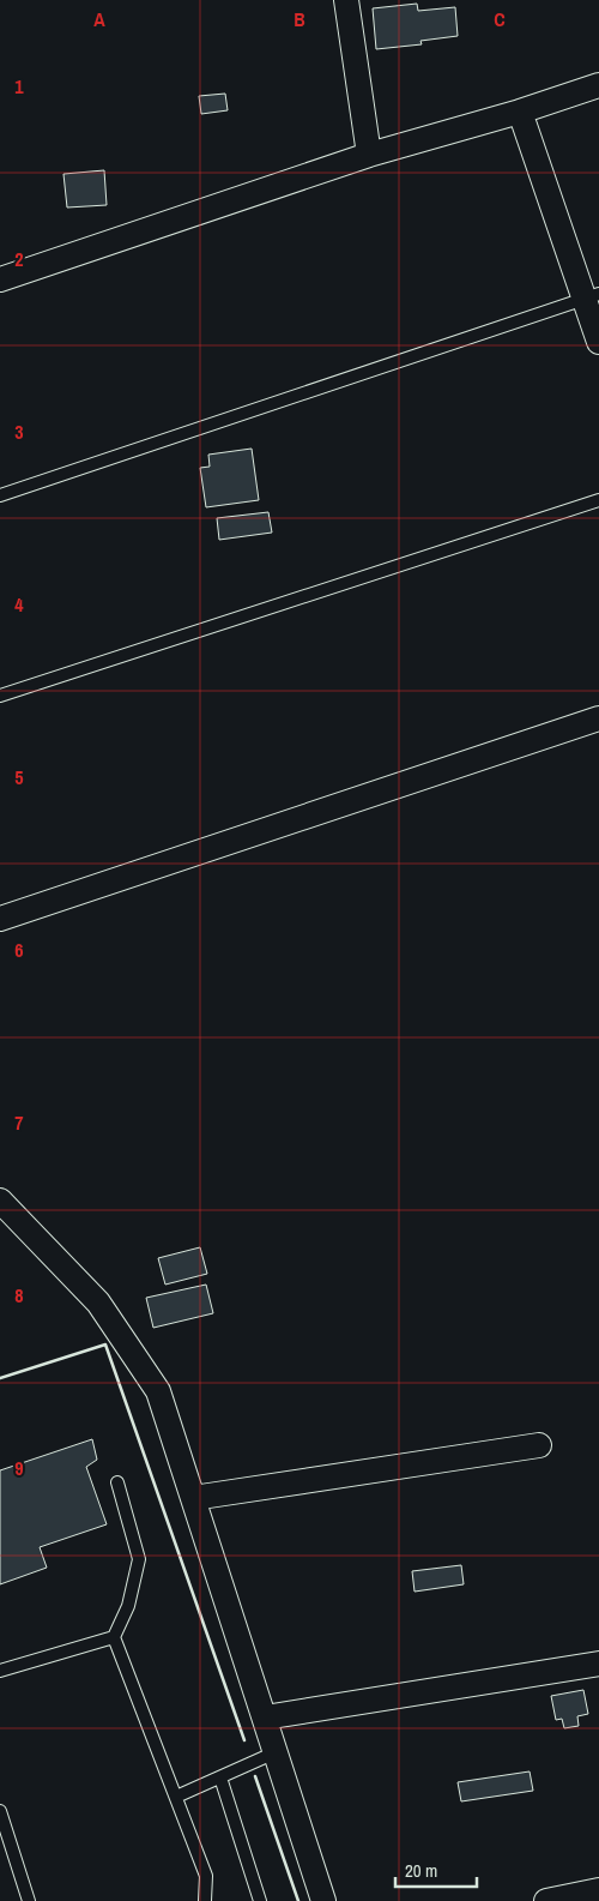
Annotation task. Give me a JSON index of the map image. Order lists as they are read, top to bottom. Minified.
{"scale_bar":"20 m","grid":{"columns":["A","B","C"],"rows":["1","2","3","4","5","6","7","8","9"]}}
